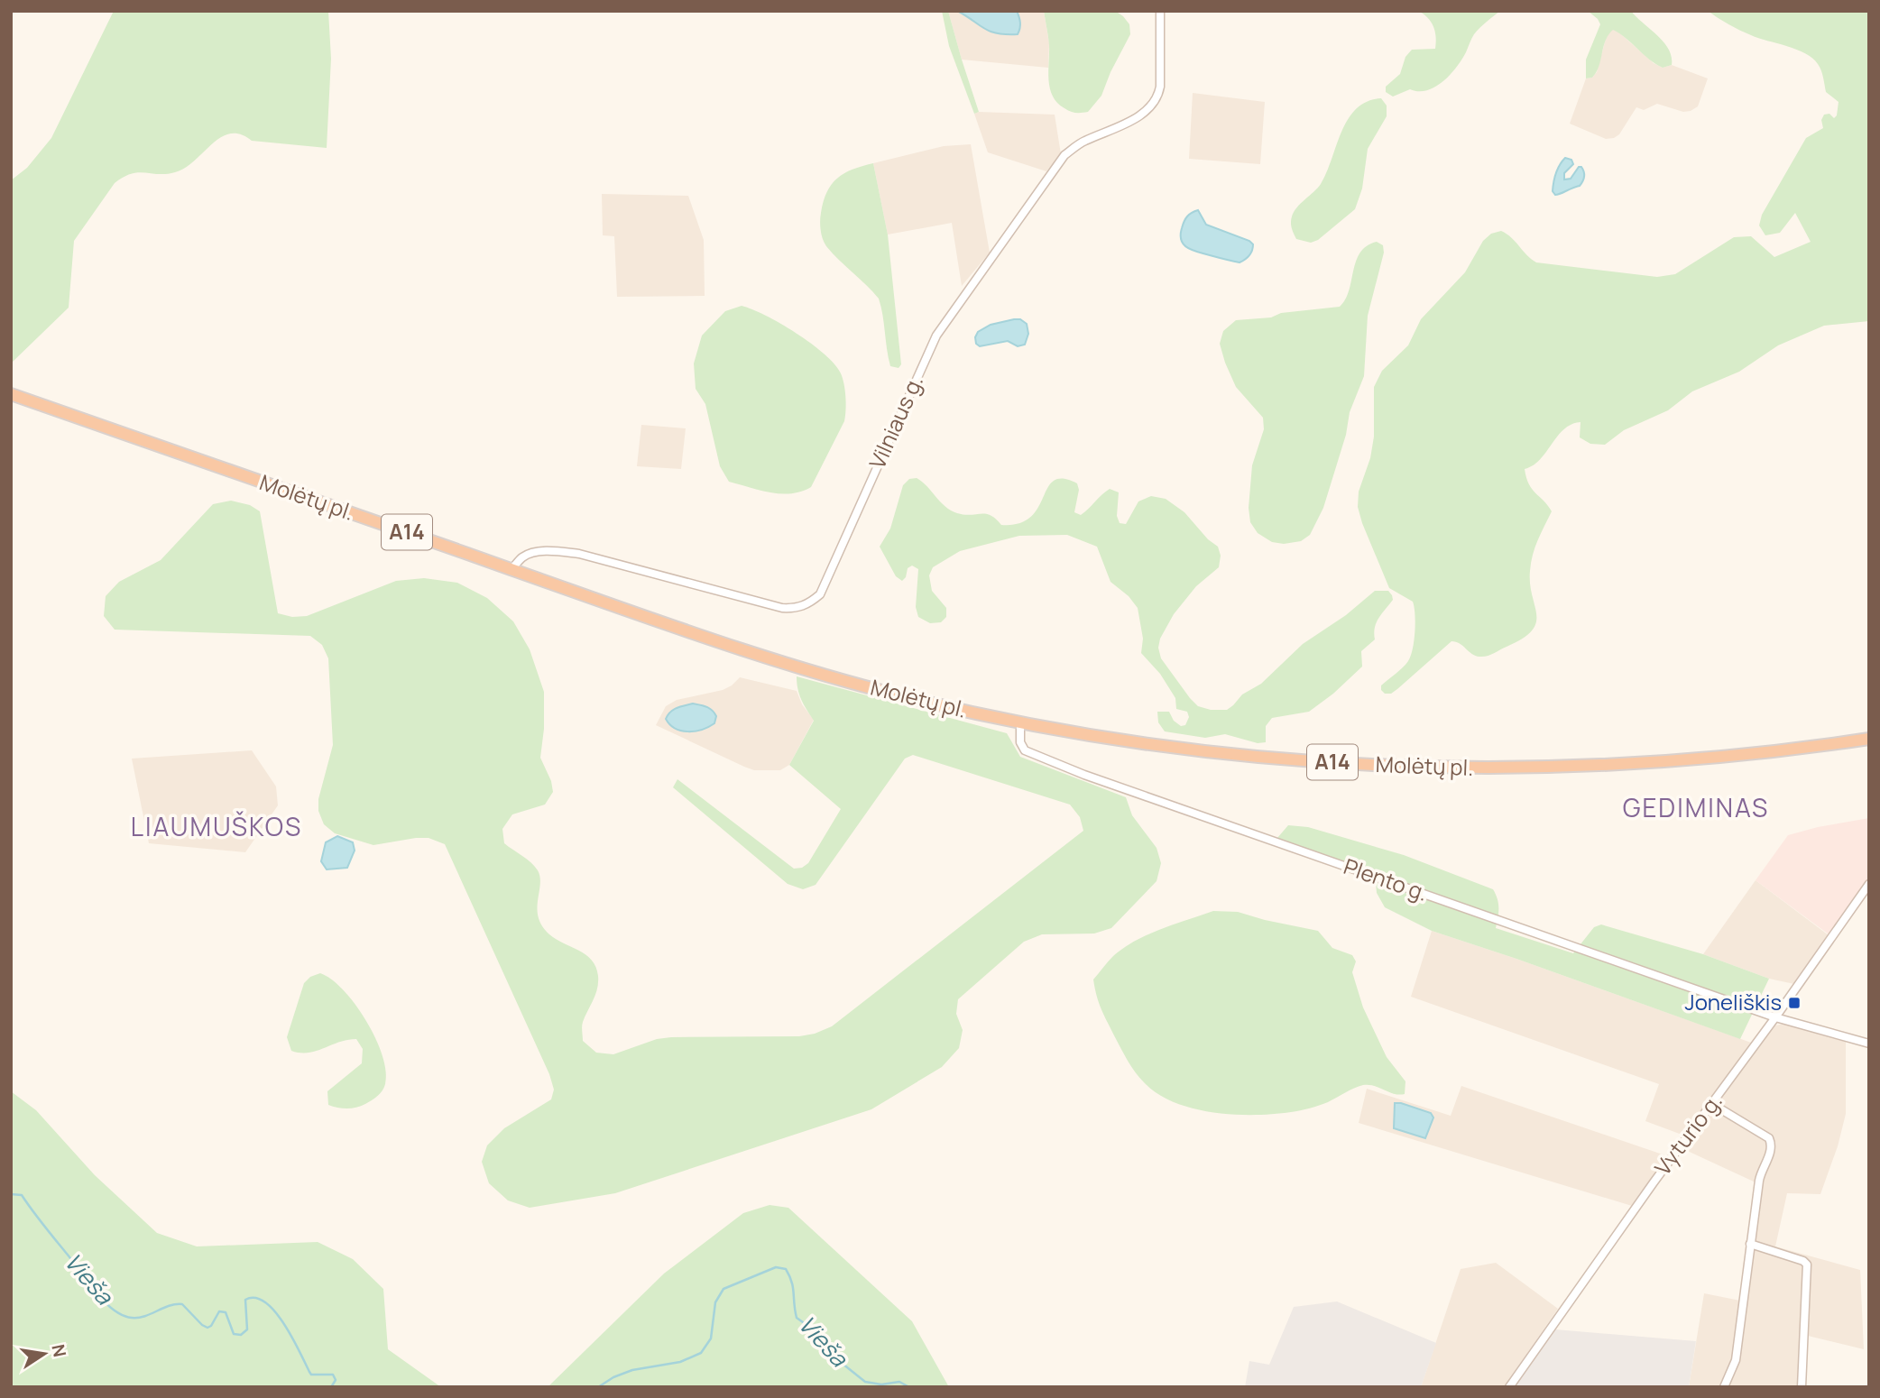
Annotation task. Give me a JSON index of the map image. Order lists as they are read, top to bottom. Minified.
{"streets":{"highway":["Molėtų pl.","A14"],"street":["Vilniaus g.","Plento g.","Vyturio g."]},"crossings":[["Vilniaus g.","Molėtų pl."],["Molėtų pl.","Plento g."],["Plento g.","Vyturio g."]],"districts":["GEDIMINAS","LIAUMUŠKOS"],"water":["Vieša"],"places":{"transit":["Joneliškis"]},"north":"right"}
